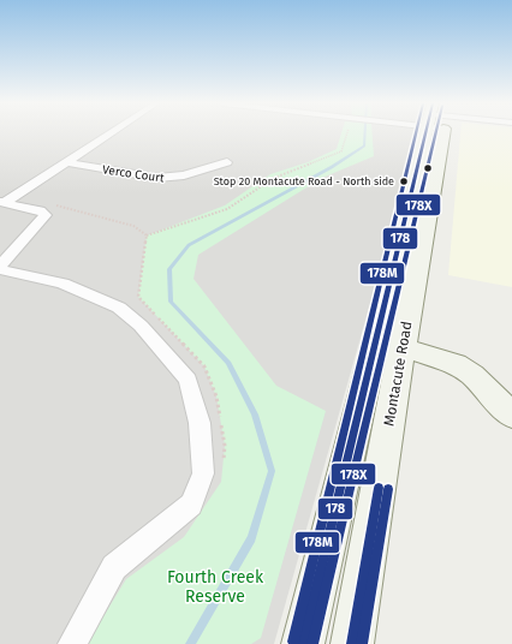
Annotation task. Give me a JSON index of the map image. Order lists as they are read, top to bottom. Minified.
{"streets":{"main road":["Montacute Road"],"street":["Verco Court"]},"parks":["Fourth Creek Reserve"],"places":["Stop 20 Montacute Road - North side"],"lines":["transit line 178","transit line 178X","transit line 178M"]}
